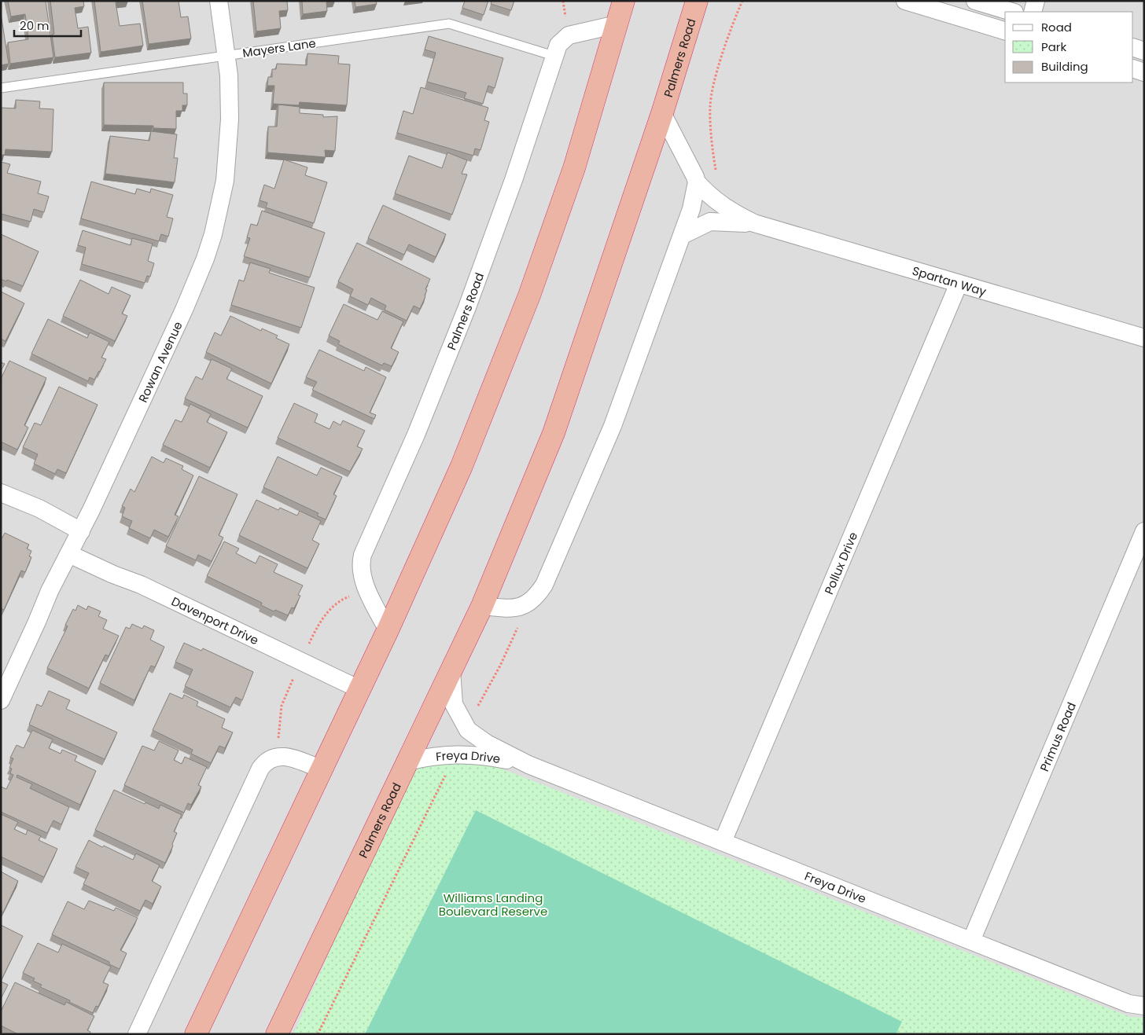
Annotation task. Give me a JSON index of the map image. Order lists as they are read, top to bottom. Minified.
{"streets":{"highway":["Palmers Road"],"street":["Spartan Way","Rowan Avenue","Pollux Drive","Davenport Drive","Primus Road","Freya Drive"],"lane":["Mayers Lane"]},"crossings":[["Mayers Lane","Palmers Road"],["Mayers Lane","Rowan Avenue"],["Palmers Road","Spartan Way"],["Palmers Road","Freya Drive"],["Spartan Way","Pollux Drive"],["Rowan Avenue","Davenport Drive"],["Pollux Drive","Freya Drive"],["Primus Road","Freya Drive"]],"parks":["Williams Landing Boulevard Reserve"],"legend":["Road","Park","Building"],"scale_bar":"20 m"}
